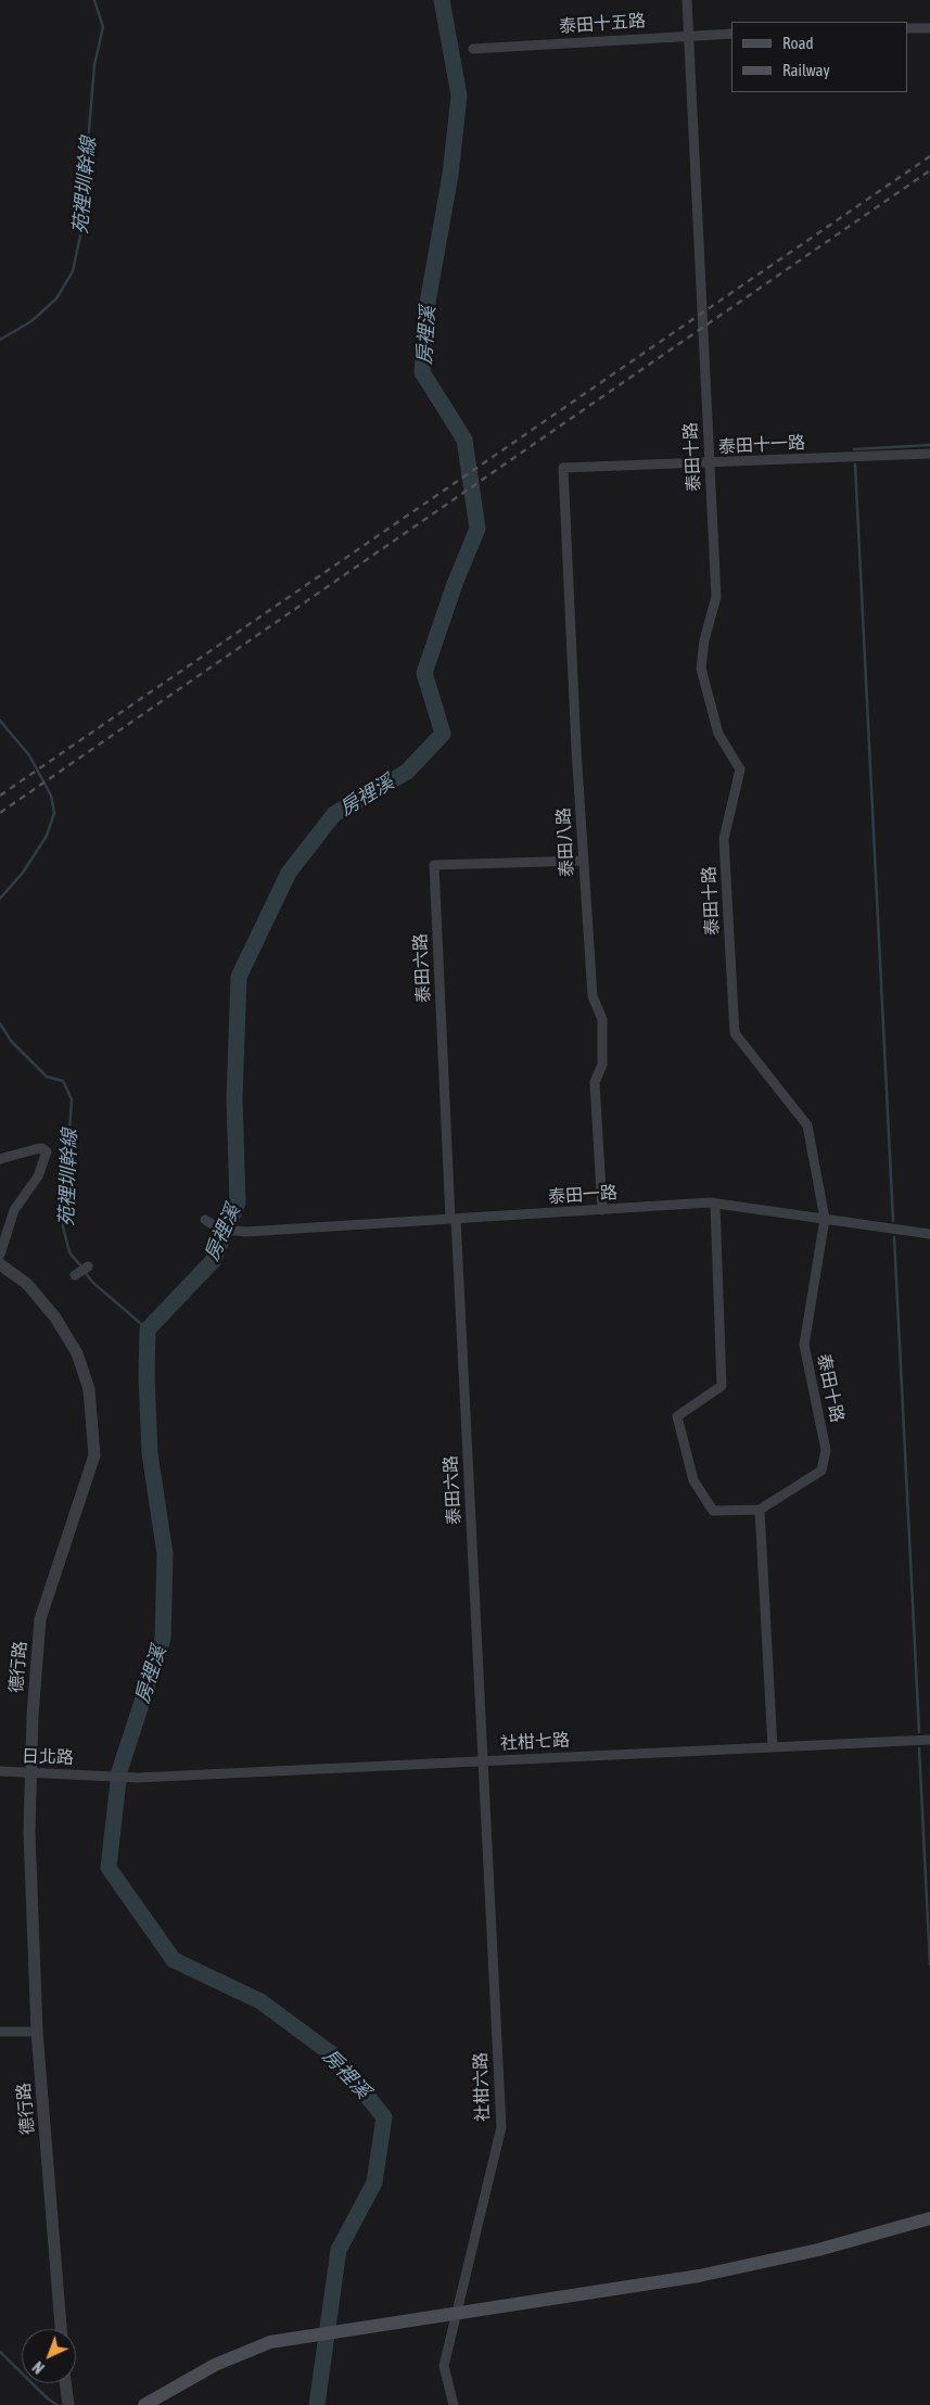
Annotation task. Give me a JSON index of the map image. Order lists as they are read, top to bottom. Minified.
{"streets":{"street":["泰田十五路","泰田十一路","泰田十路","泰田八路","泰田六路","泰田一路","德行路","社柑七路","日北路","社柑六路"]},"crossings":[["泰田十五路","泰田十路"],["泰田十一路","泰田十路"],["泰田十一路","泰田八路"],["泰田十路","泰田一路"],["泰田八路","泰田六路"],["泰田八路","泰田一路"],["泰田六路","泰田一路"],["泰田六路","社柑七路"],["泰田六路","社柑六路"],["德行路","日北路"],["社柑七路","日北路"],["社柑七路","社柑六路"]],"water":["苑裡圳幹線","房裡溪"],"legend":["Road","Railway"],"north":"bottom left"}
